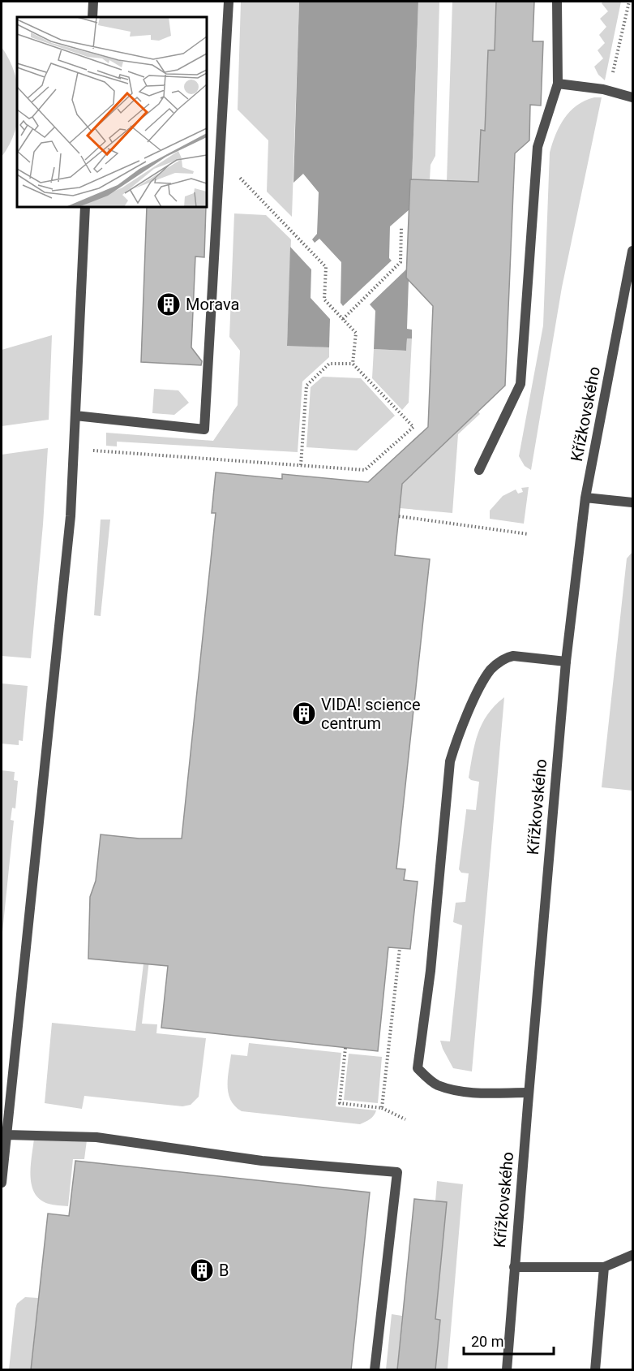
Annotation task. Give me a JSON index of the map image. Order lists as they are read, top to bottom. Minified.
{"streets":{"street":["Křížkovského"]},"places":{"building":["Morava","VIDA! science centrum","B"]},"scale_bar":"20 m"}
